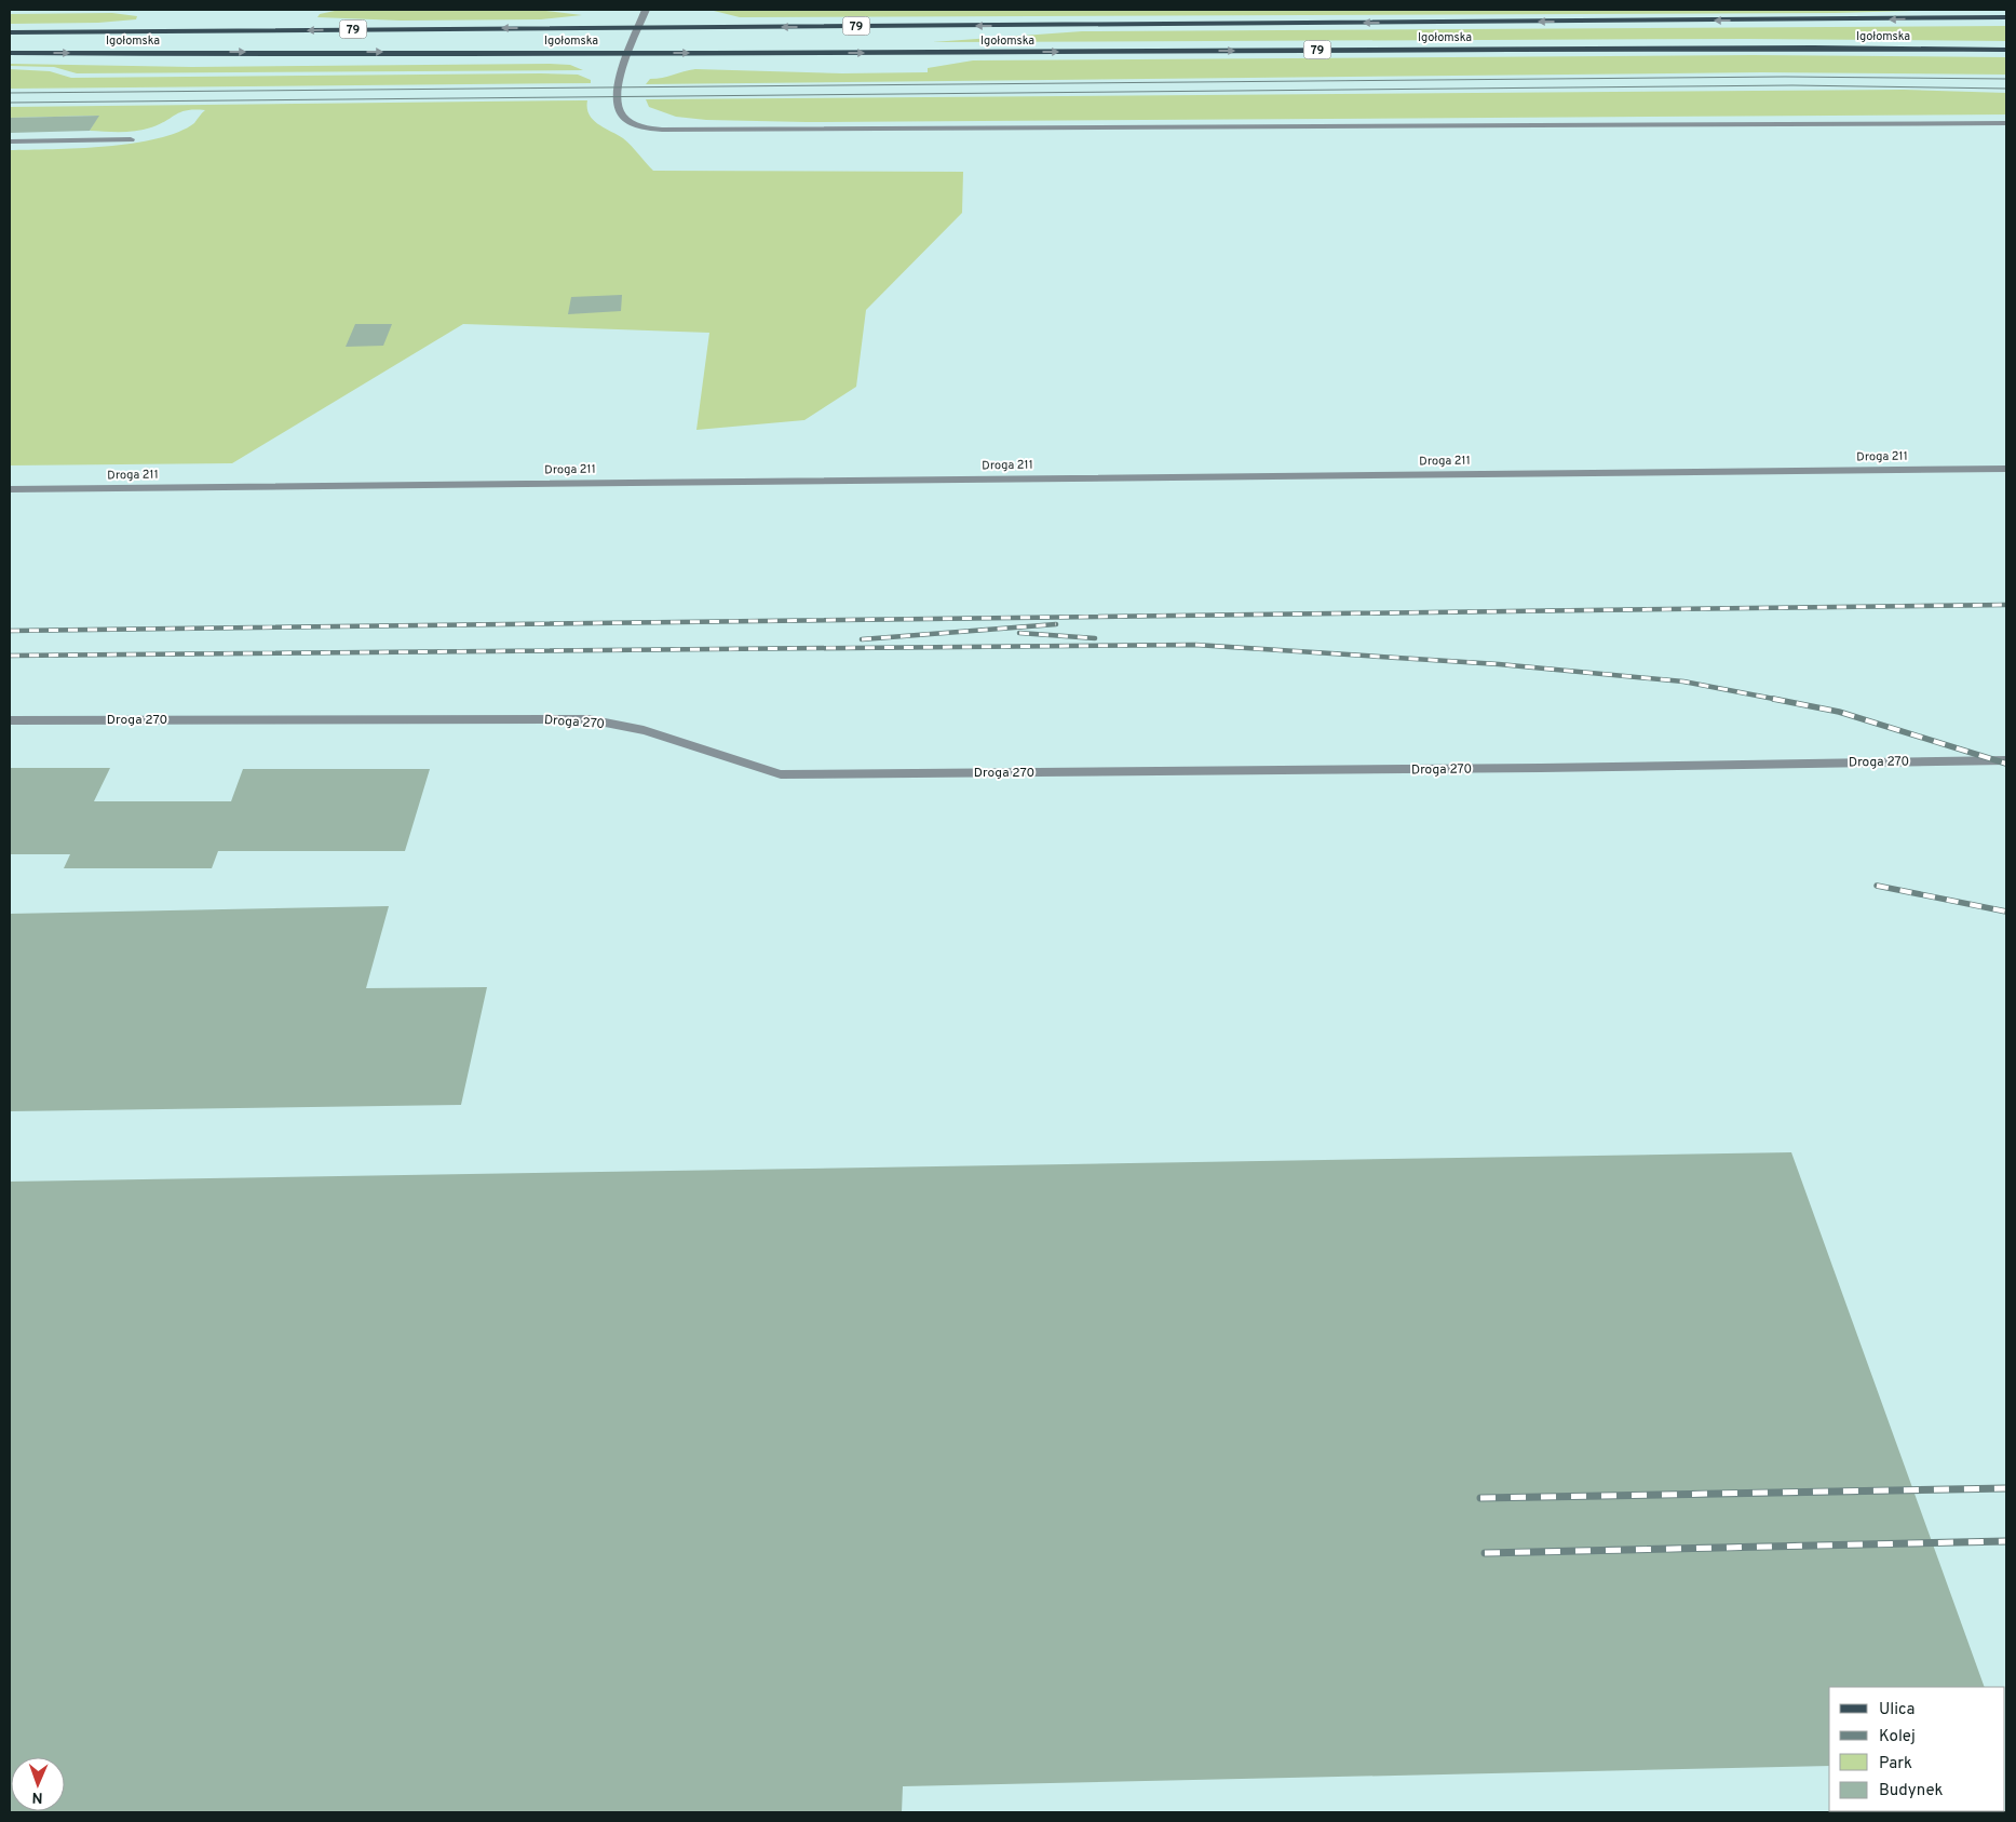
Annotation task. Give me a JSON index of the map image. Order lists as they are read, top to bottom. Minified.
{"streets":{"main road":["79","Igołomska"],"street":["Droga 211","Droga 270"]},"legend":["Ulica","Kolej","Park","Budynek"],"north":"bottom"}
